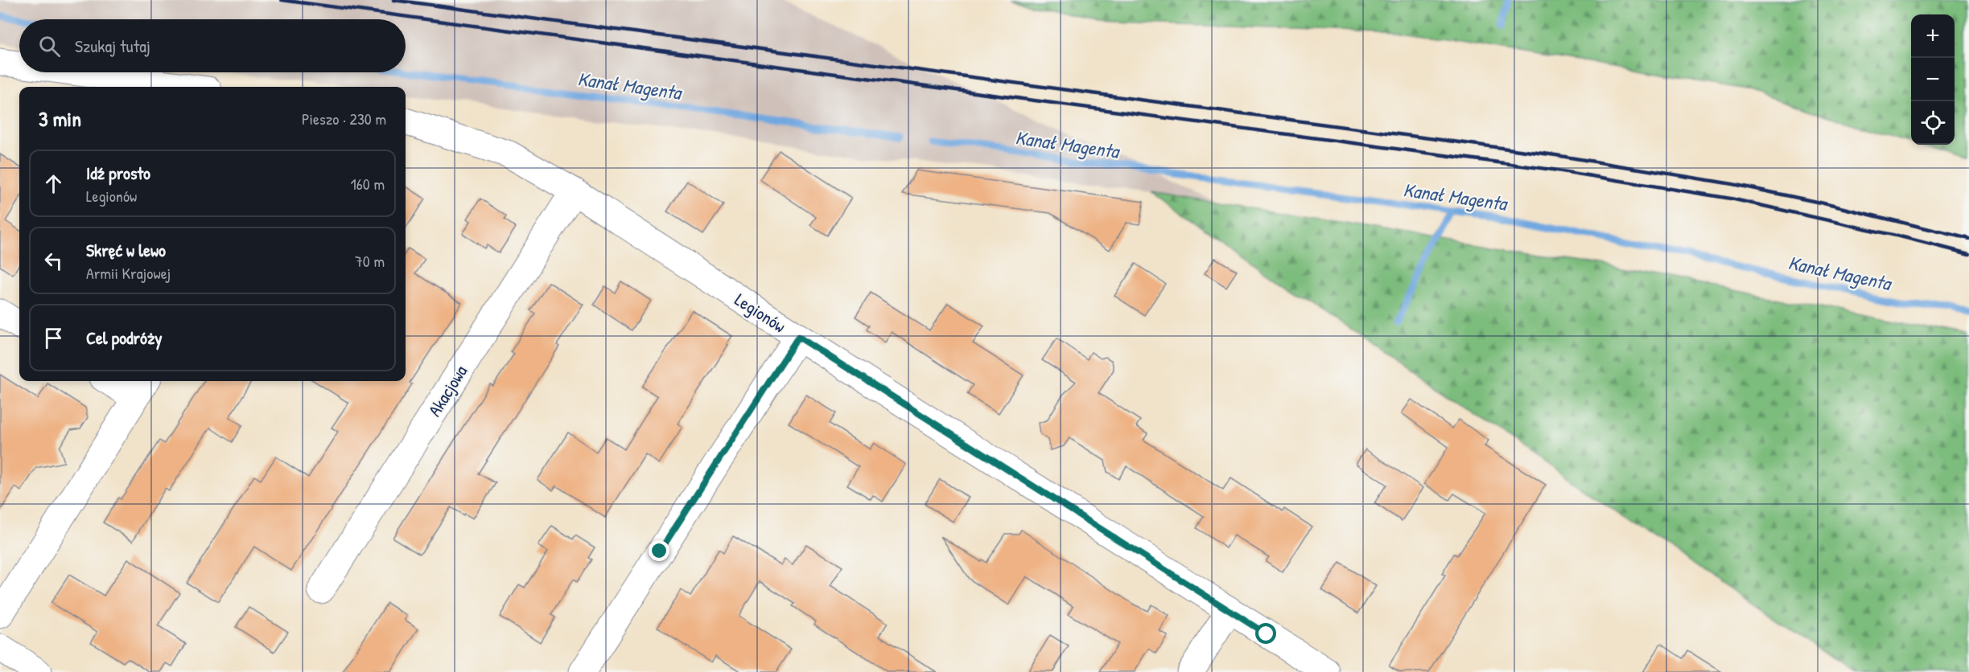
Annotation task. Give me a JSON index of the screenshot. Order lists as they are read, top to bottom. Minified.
{"streets":{"street":["Legionów","Akacjowa"]},"crossings":[["Legionów","Akacjowa"]],"water":["Kanał Magenta"],"page":{"map_buttons":["+","−"],"search":"Szukaj tutaj","heading":["3 min","Pieszo · 230 m"],"list":[["Idź prosto","Legionów","160 m"],["Skręć w lewo","Armii Krajowej","70 m"],"Cel podróży"]}}
